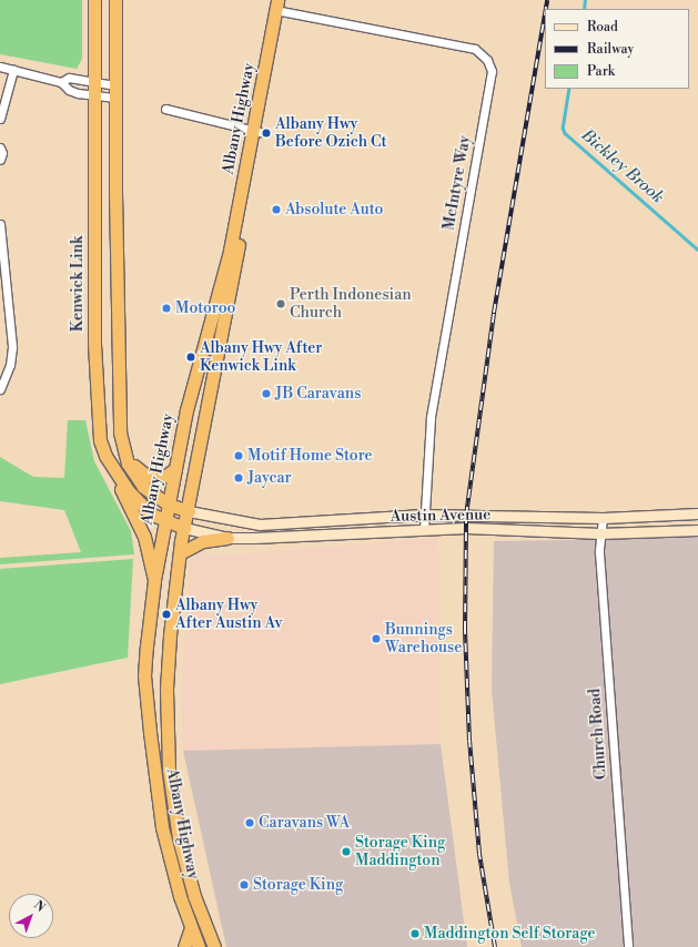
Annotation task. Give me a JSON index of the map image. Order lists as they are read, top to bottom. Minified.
{"streets":{"highway":["Albany Highway","Kenwick Link"],"main road":["Austin Avenue"],"street":["McIntyre Way","Church Road"]},"crossings":[["Albany Highway","McIntyre Way"],["Albany Highway","Kenwick Link"],["Albany Highway","Austin Avenue"],["McIntyre Way","Austin Avenue"],["Kenwick Link","Austin Avenue"],["Austin Avenue","Church Road"]],"water":["Bickley Brook"],"places":["Albany Hwy Before Ozich Ct","Absolute Auto","Perth Indonesian Church","Motoroo","Albany Hwy After Kenwick Link","JB Caravans","Motif Home Store","Jaycar","Albany Hwy After Austin Av","Bunnings Warehouse","Caravans WA","Storage King Maddington","Storage King","Maddington Self Storage"],"legend":["Road","Railway","Park"],"north":"top right"}
